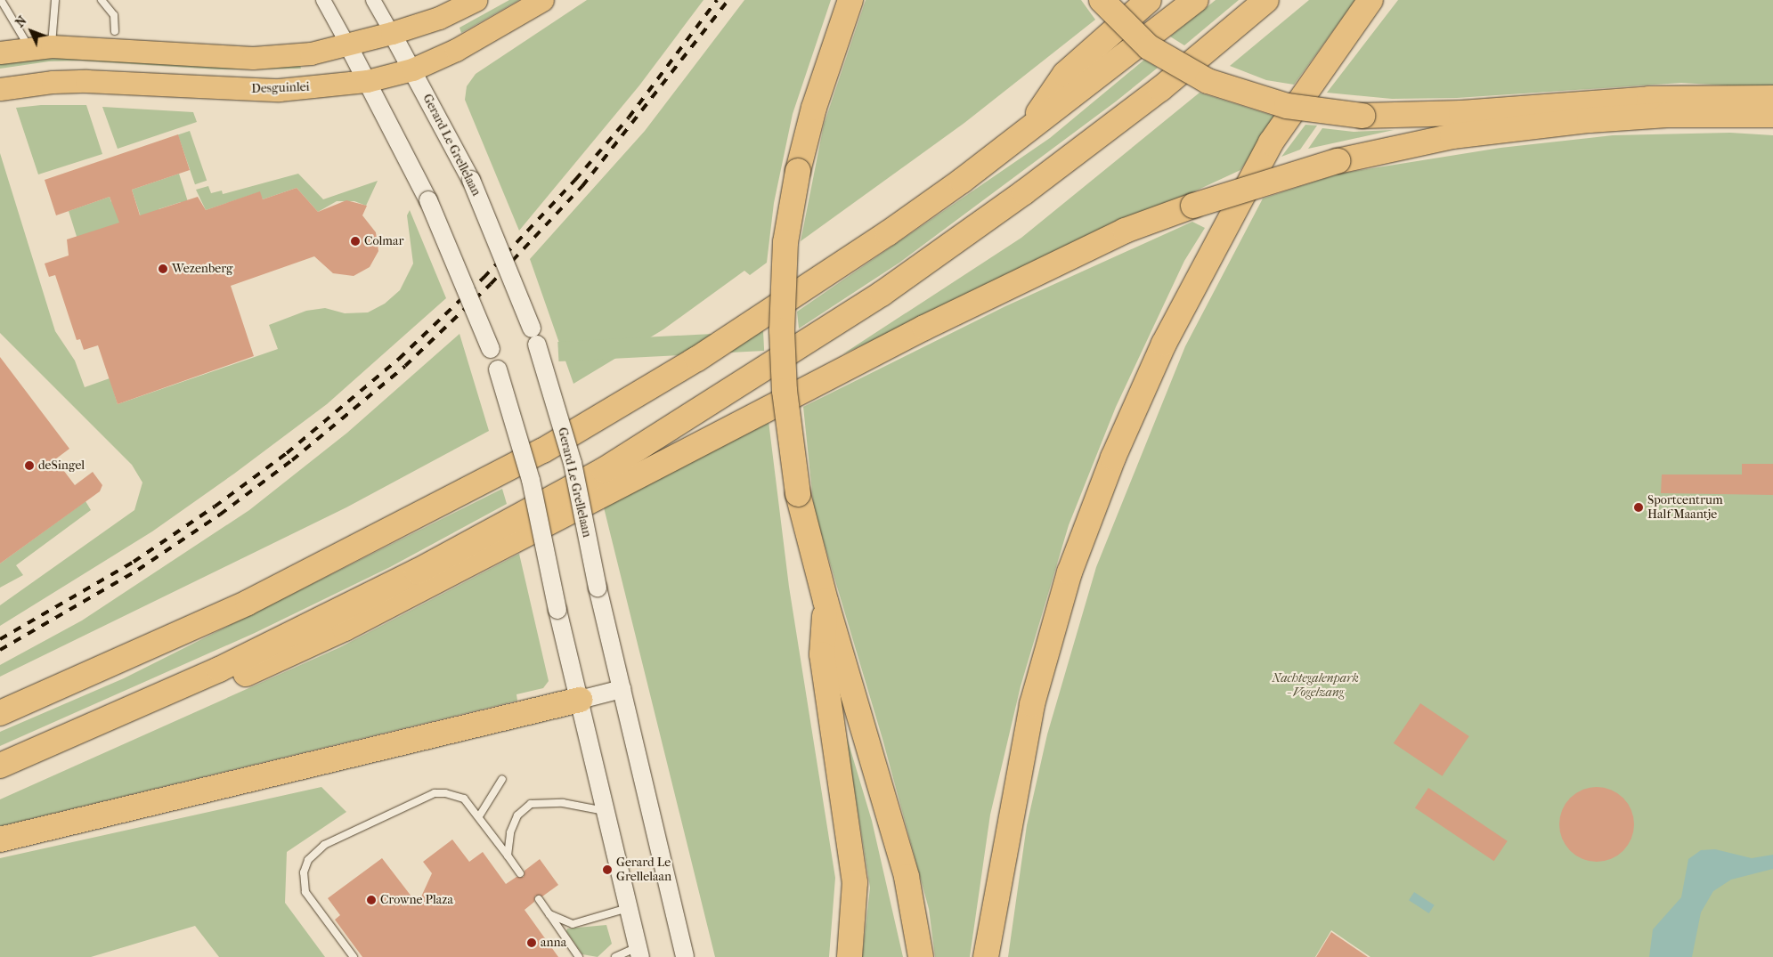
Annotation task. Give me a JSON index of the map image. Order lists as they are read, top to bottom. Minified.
{"streets":{"main road":["Desguinlei"],"street":["Gerard Le Grellelaan"]},"crossings":[["Desguinlei","Gerard Le Grellelaan"]],"parks":["Nachtegalenpark - Vogelzang"],"places":["Colmar","Wezenberg","deSingel","Sportcentrum Half Maantje","Gerard Le Grellelaan","Crowne Plaza","anna"],"north":"top left"}
